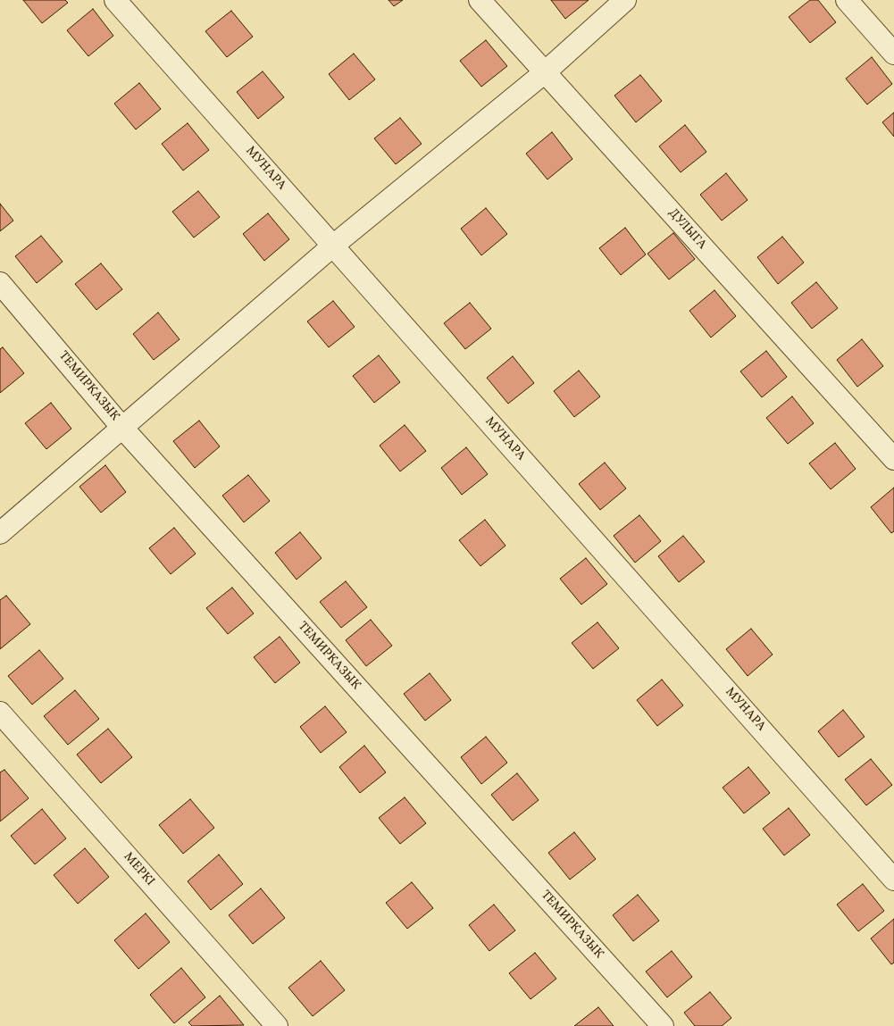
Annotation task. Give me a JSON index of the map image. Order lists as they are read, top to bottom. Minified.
{"streets":{"street":["МУНАРА","ДУЛЫГА","ТЕМИРКАЗЫК","МЕРКІ"]}}
